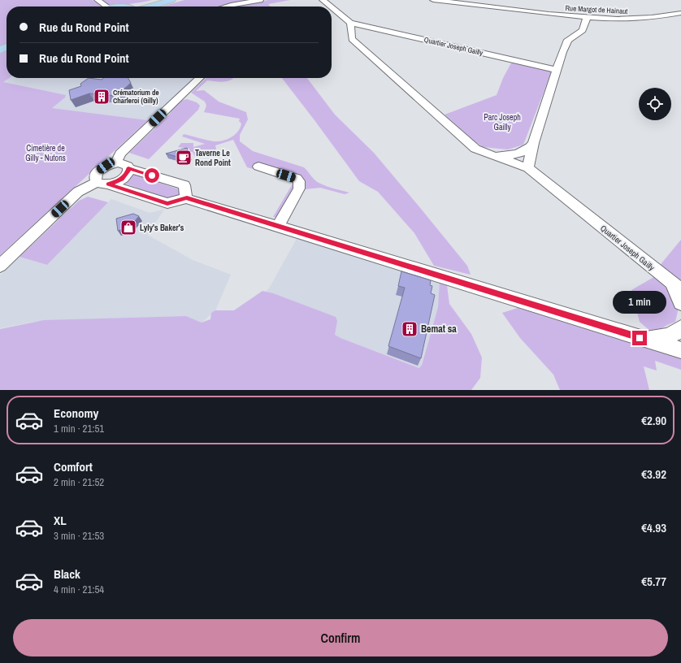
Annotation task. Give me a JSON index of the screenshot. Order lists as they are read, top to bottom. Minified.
{"streets":{"street":["Rue Margot de Hainaut","Quartier Joseph Gailly"]},"parks":["Parc Joseph Gailly","Cimetière de Gilly - Nutons"],"places":{"building":["Crématorium de Charleroi (Gilly)","Bemat sa"],"cafe":["Taverne Le Rond Point"],"shop":["Lyly's Baker's"]},"page":{"banner":["Rue du Rond Point","Rue du Rond Point"],"bubble":"1 min","list":[{"name":"Economy","note":"1 min · 21:51","value":"€2.90"},{"name":"Comfort","note":"2 min · 21:52","value":"€3.92"},{"name":"XL","note":"3 min · 21:53","value":"€4.93"},{"name":"Black","note":"4 min · 21:54","value":"€5.77"}],"buttons":"Confirm"}}
